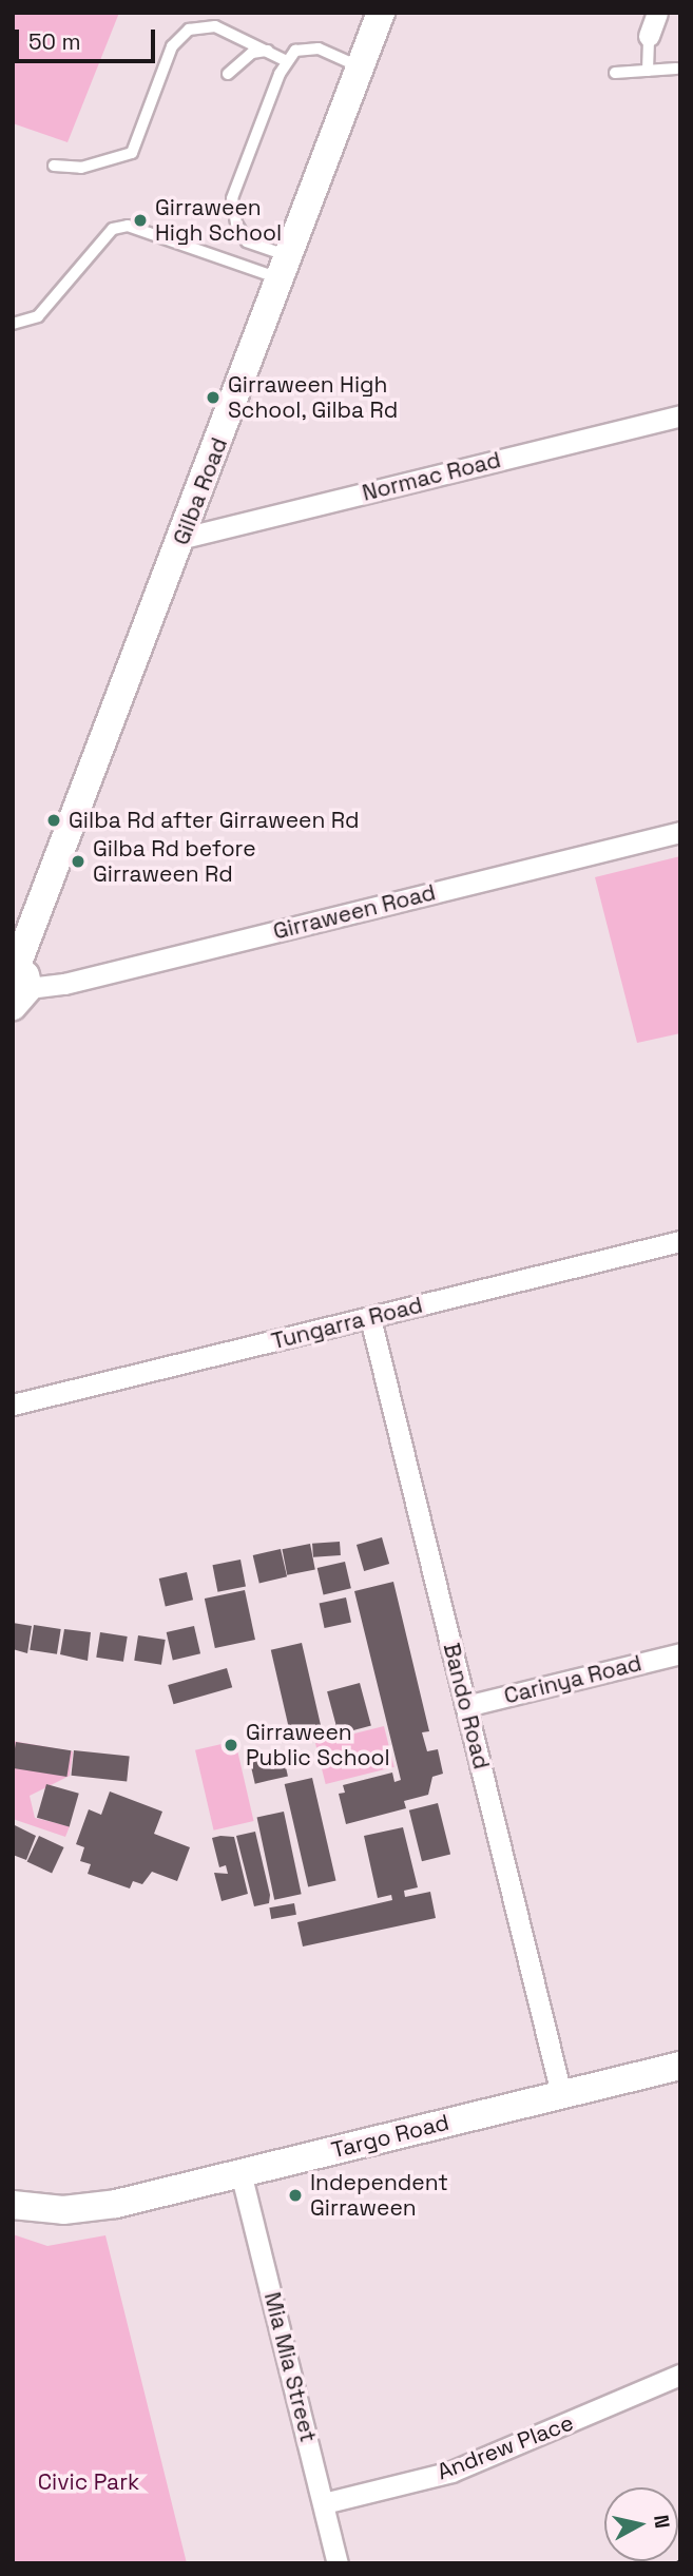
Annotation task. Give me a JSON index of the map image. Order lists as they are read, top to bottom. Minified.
{"streets":{"street":["Normac Road","Gilba Road","Girraween Road","Tungarra Road","Carinya Road","Bando Road","Targo Road","Mia Mia Street","Andrew Place"]},"crossings":[["Normac Road","Gilba Road"],["Gilba Road","Girraween Road"],["Tungarra Road","Bando Road"],["Carinya Road","Bando Road"],["Bando Road","Targo Road"],["Targo Road","Mia Mia Street"],["Mia Mia Street","Andrew Place"]],"parks":["Civic Park"],"places":["Girraween High School","Girraween High School, Gilba Rd","Gilba Rd after Girraween Rd","Gilba Rd before Girraween Rd","Girraween Public School","Independent Girraween"],"scale_bar":"50 m","north":"right"}
